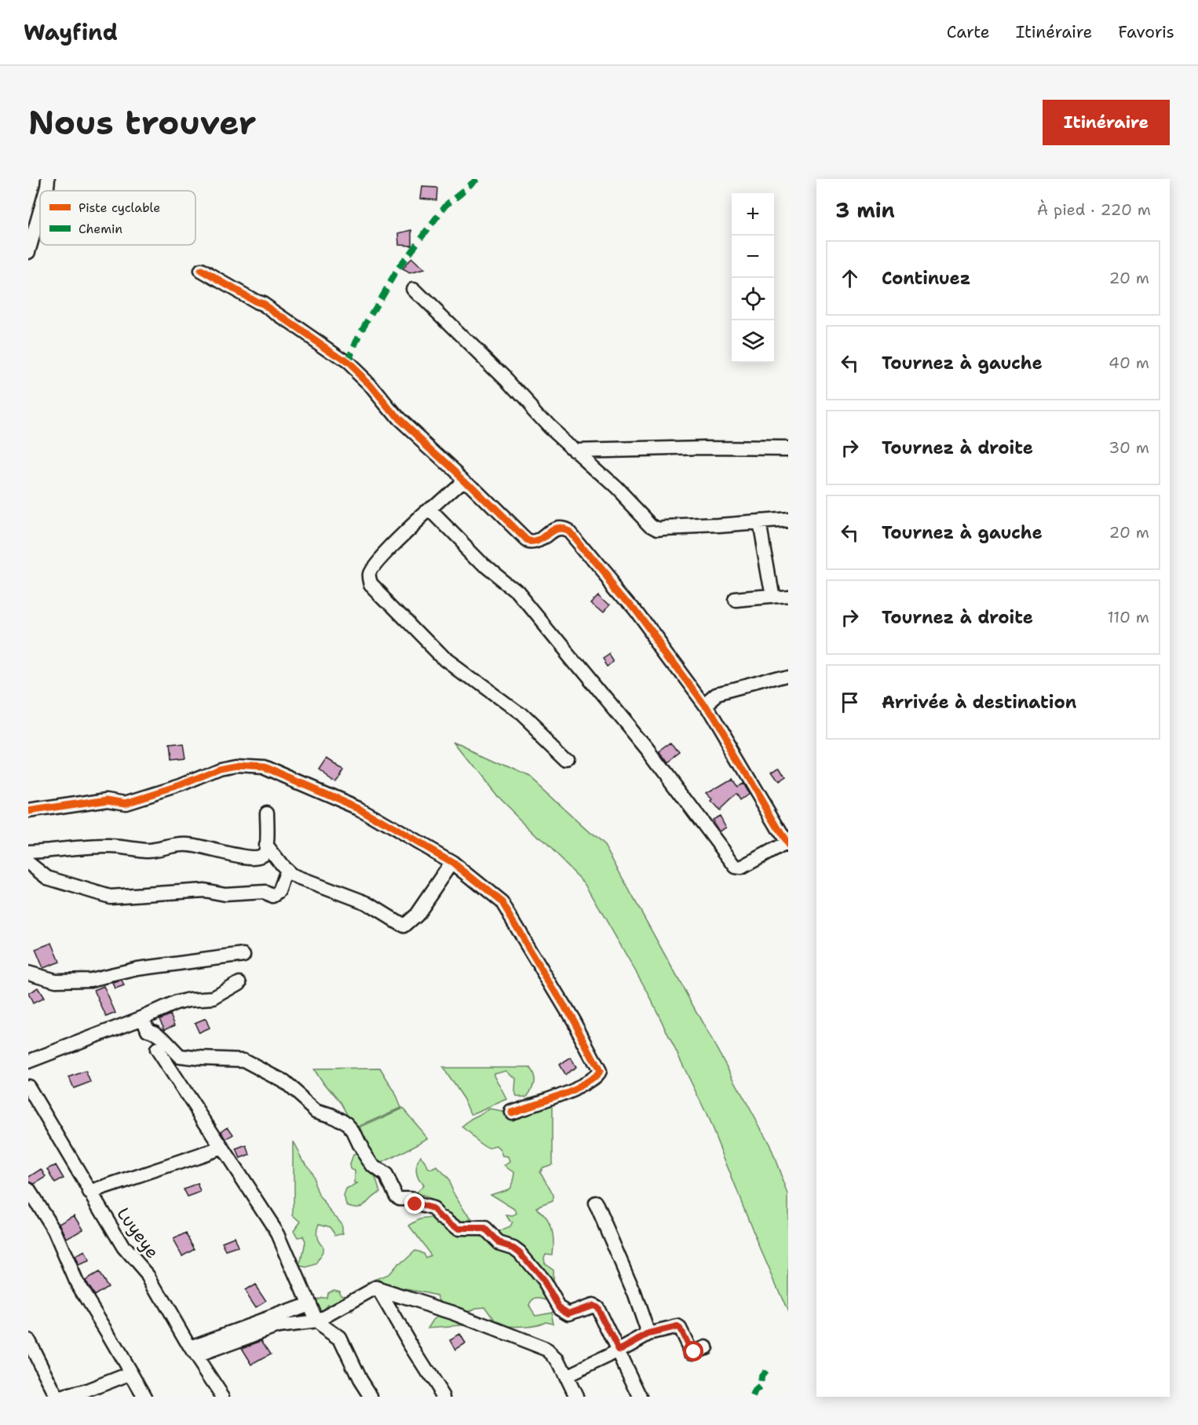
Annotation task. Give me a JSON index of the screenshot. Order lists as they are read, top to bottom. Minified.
{"streets":{"street":["Luyeye"]},"legend":["Piste cyclable","Chemin"],"page":{"header":"Wayfind","nav":["Carte","Itinéraire","Favoris"],"buttons":"Itinéraire","title":"Nous trouver","heading":["3 min","À pied · 220 m"],"map_buttons":["+","−"],"list":[["Continuez","20 m"],["Tournez à gauche","40 m"],["Tournez à droite","30 m"],["Tournez à gauche","20 m"],["Tournez à droite","110 m"],"Arrivée à destination"]}}
